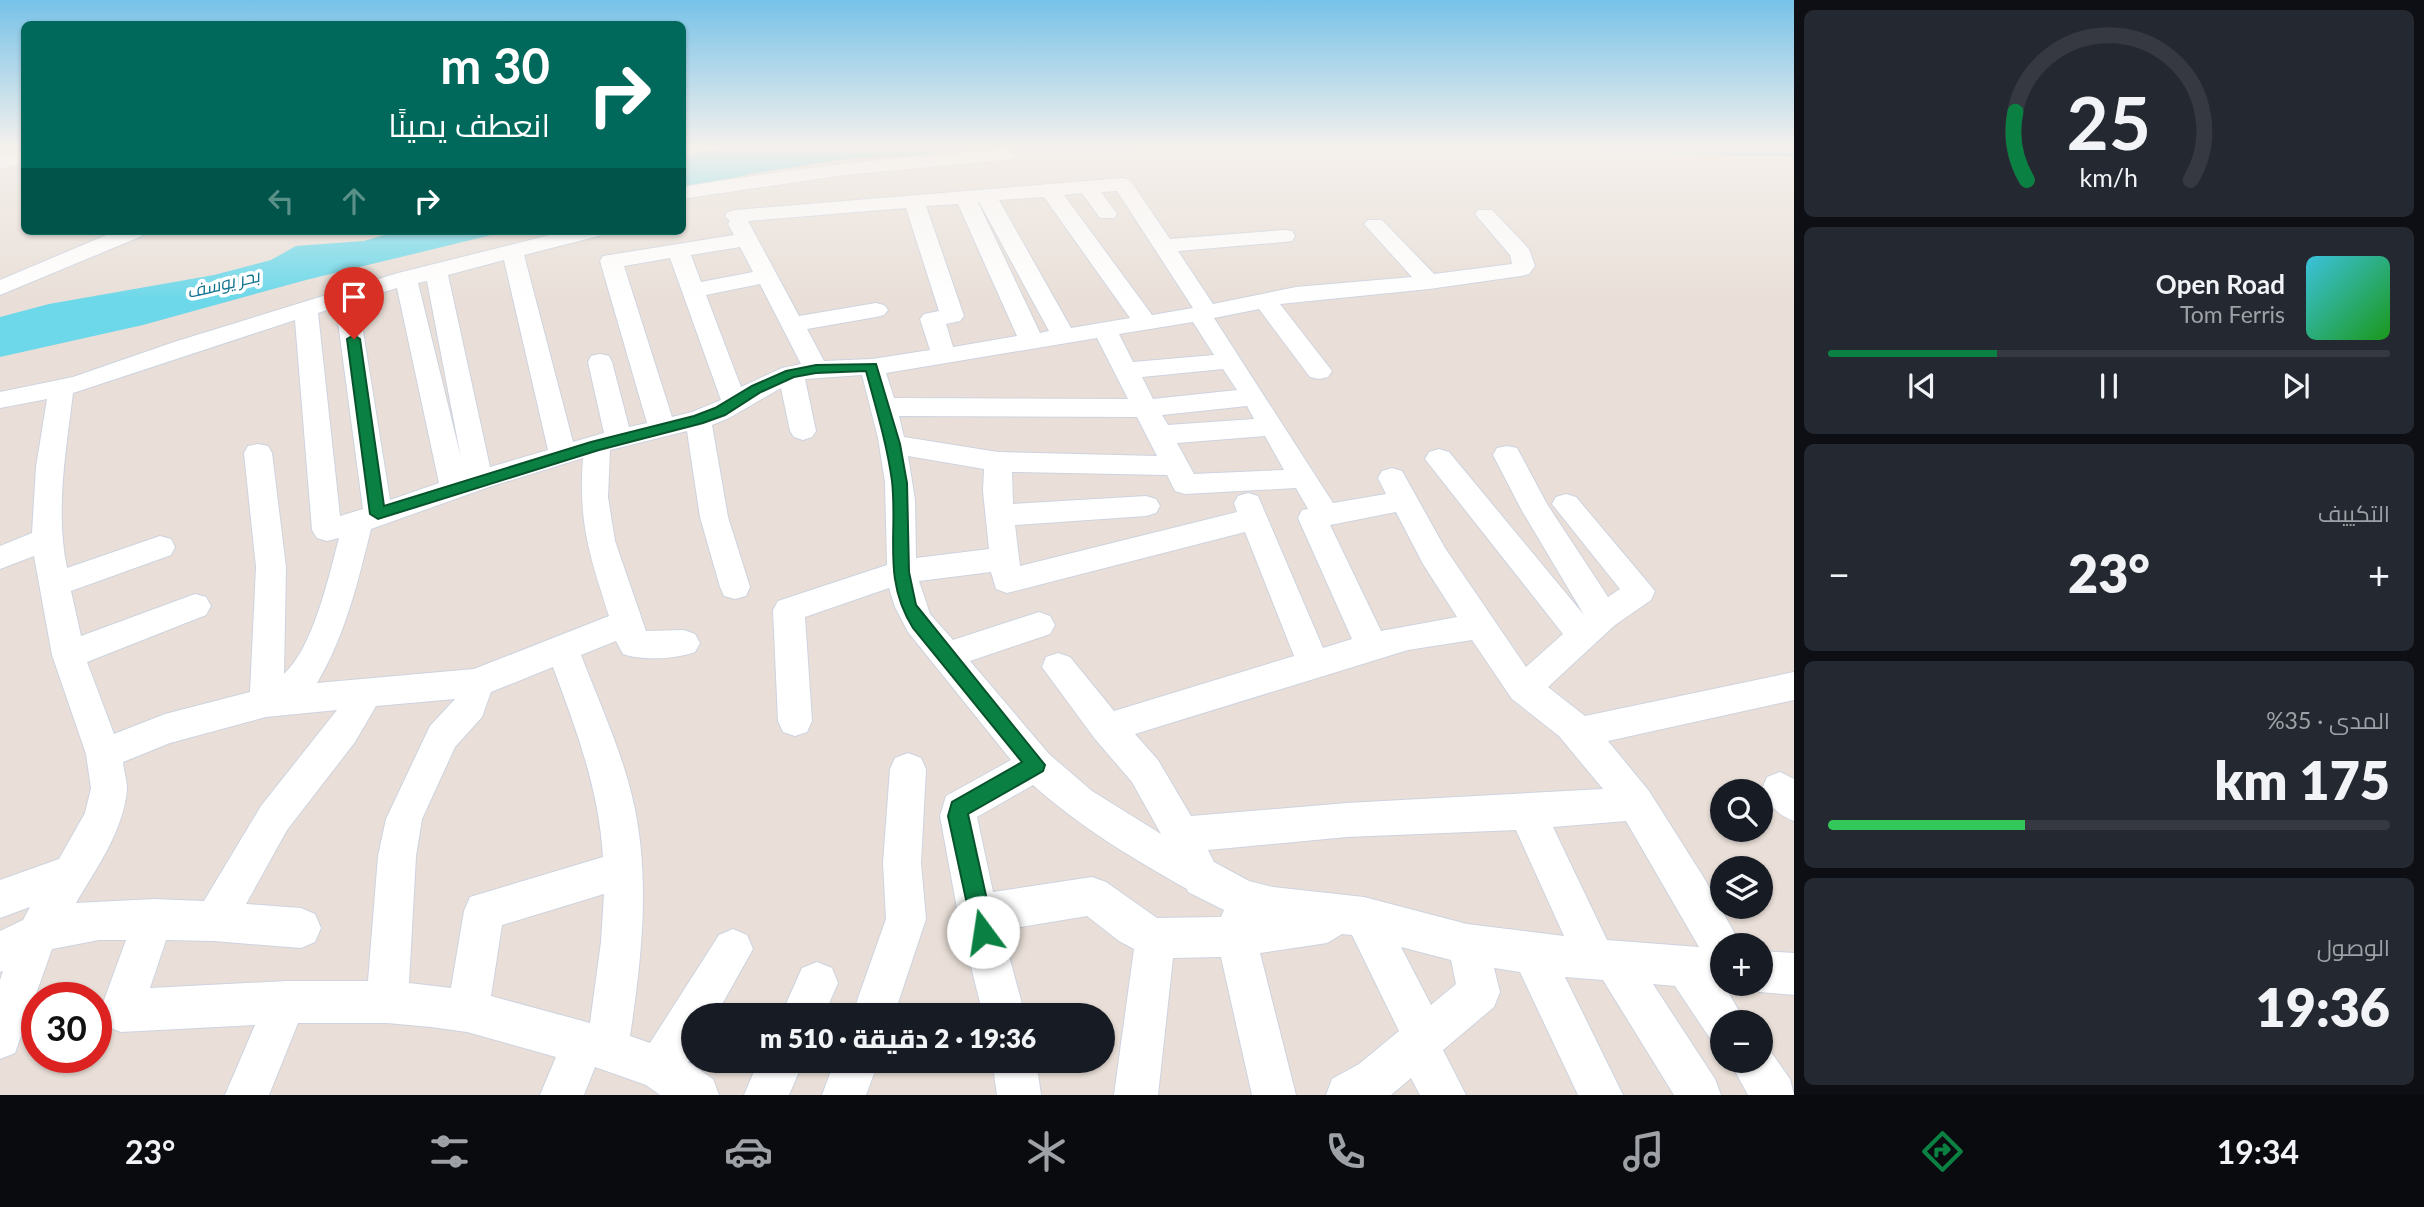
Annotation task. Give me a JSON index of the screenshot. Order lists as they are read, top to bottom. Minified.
{"water":["بحر يوسف"],"page":{"turn":["30 m","انعطف يمينًا"],"song":["Open Road","Tom Ferris"],"tile":["التكييف",["المدى · 35%","175 km"],["الوصول","19:36"]],"heat":["−","23°","+"],"map_buttons":["+","−"],"limit":"30","trip":"19:36 · 2 دقيقة · 510 m","tabs":["19:34","23°"],"gauge":["25","km/h"]}}
